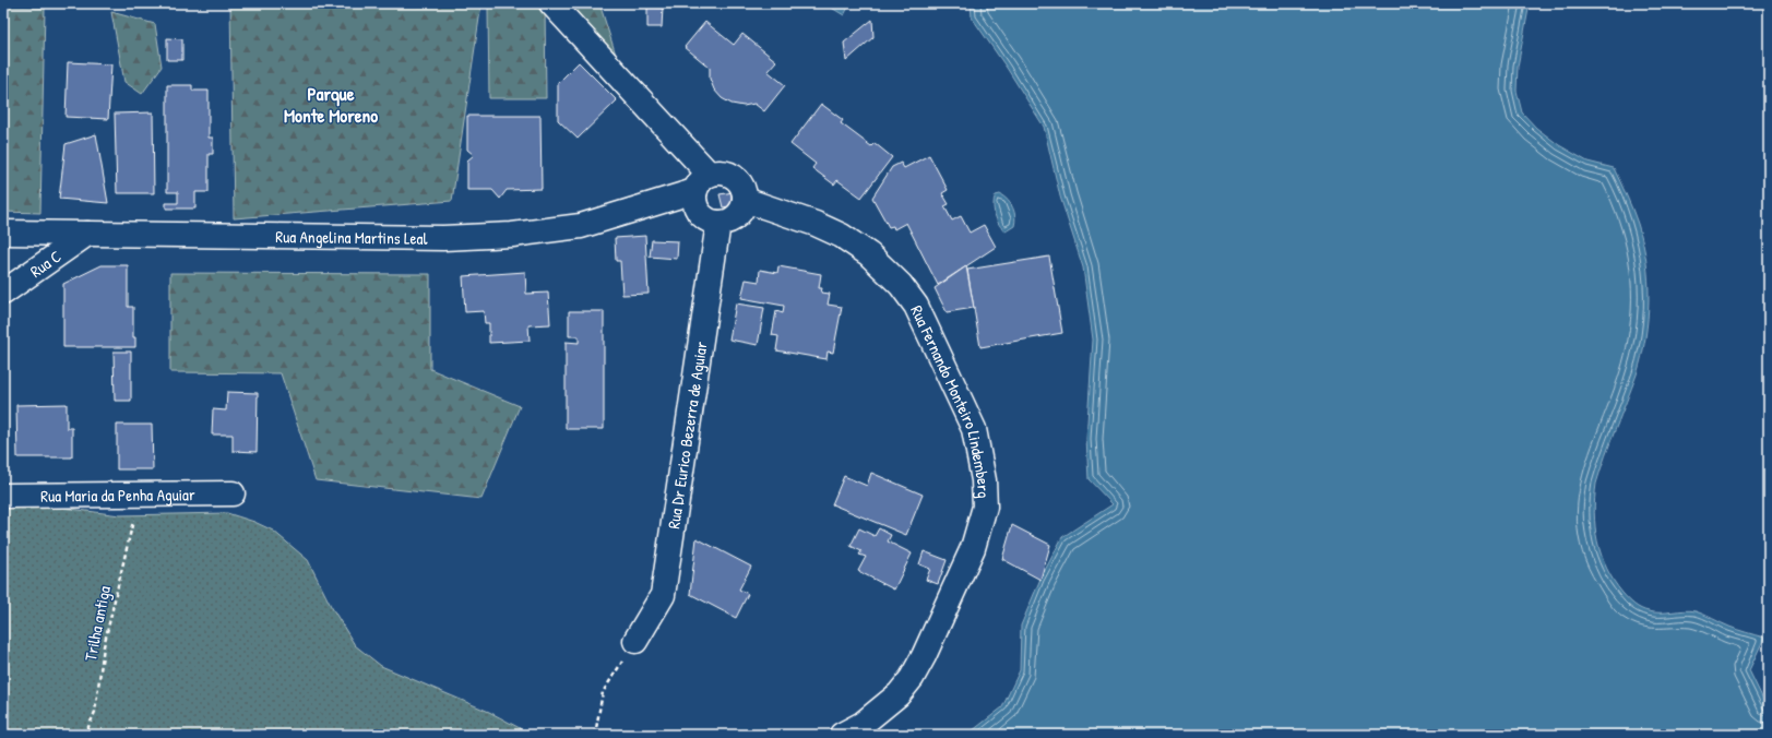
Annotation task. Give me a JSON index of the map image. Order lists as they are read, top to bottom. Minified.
{"streets":{"street":["Rua Angelina Martins Leal","Rua C","Rua Fernando Monteiro Lindemberg","Rua Dr Eurico Bezerra de Aguiar","Rua Maria da Penha Aguiar"],"path":["Trilha antiga"]},"crossings":[["Rua Angelina Martins Leal","Rua C"],["Rua Angelina Martins Leal","Rua Fernando Monteiro Lindemberg"],["Rua Angelina Martins Leal","Rua Dr Eurico Bezerra de Aguiar"],["Rua Fernando Monteiro Lindemberg","Rua Dr Eurico Bezerra de Aguiar"]],"districts":["Parque Monte Moreno"]}
